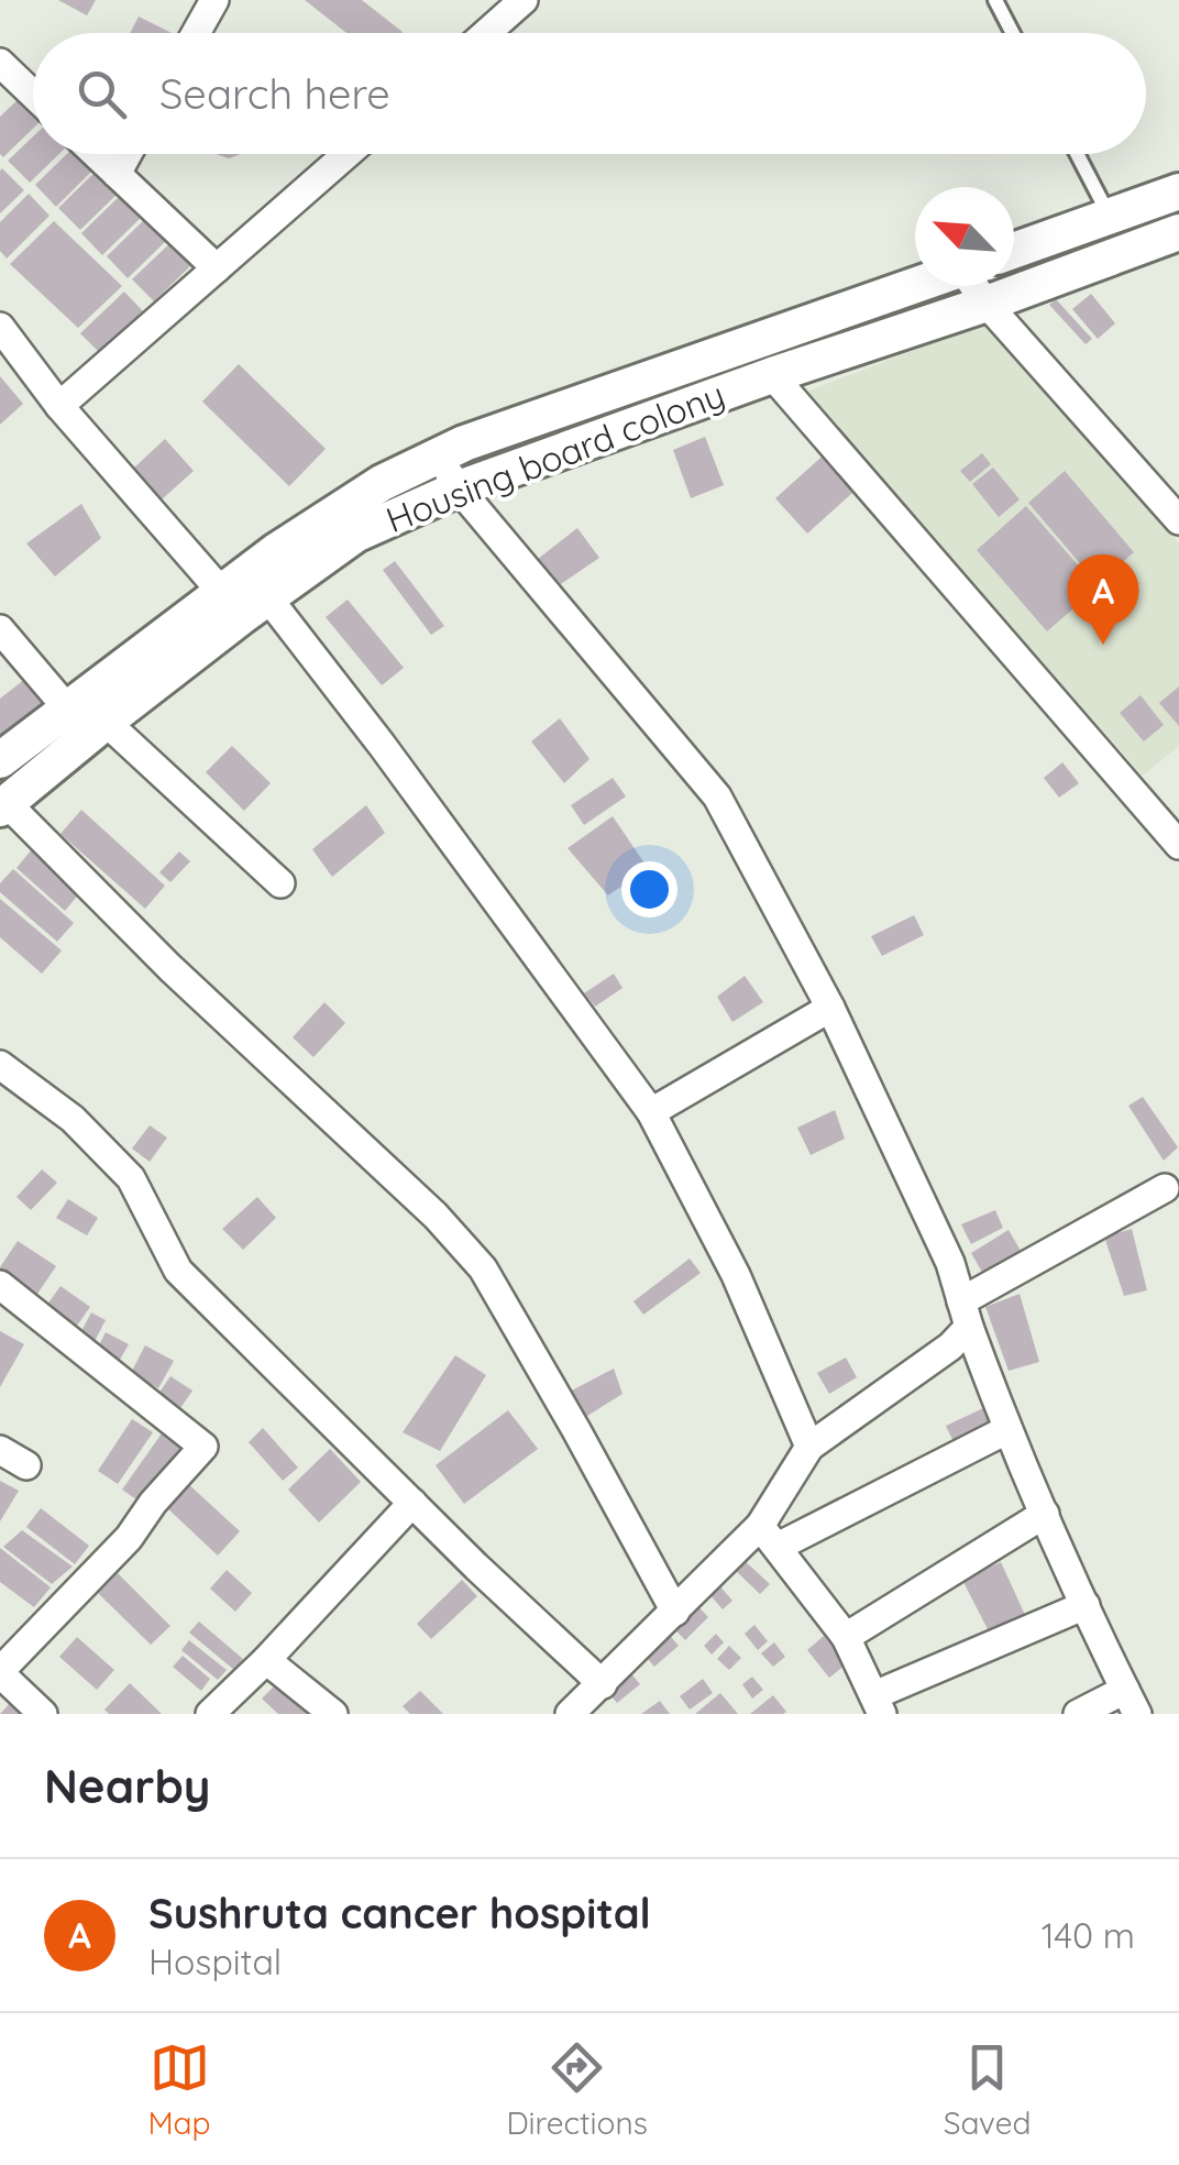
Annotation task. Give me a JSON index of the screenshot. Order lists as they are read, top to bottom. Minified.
{"streets":{"street":["Housing board colony"]},"north":"top left","page":{"search":"Search here","pins":"A","heading":"Nearby","list":[{"mark":"A","name":"Sushruta cancer hospital","note":"Hospital","value":"140 m"}],"nav":["Map","Directions","Saved"]}}
